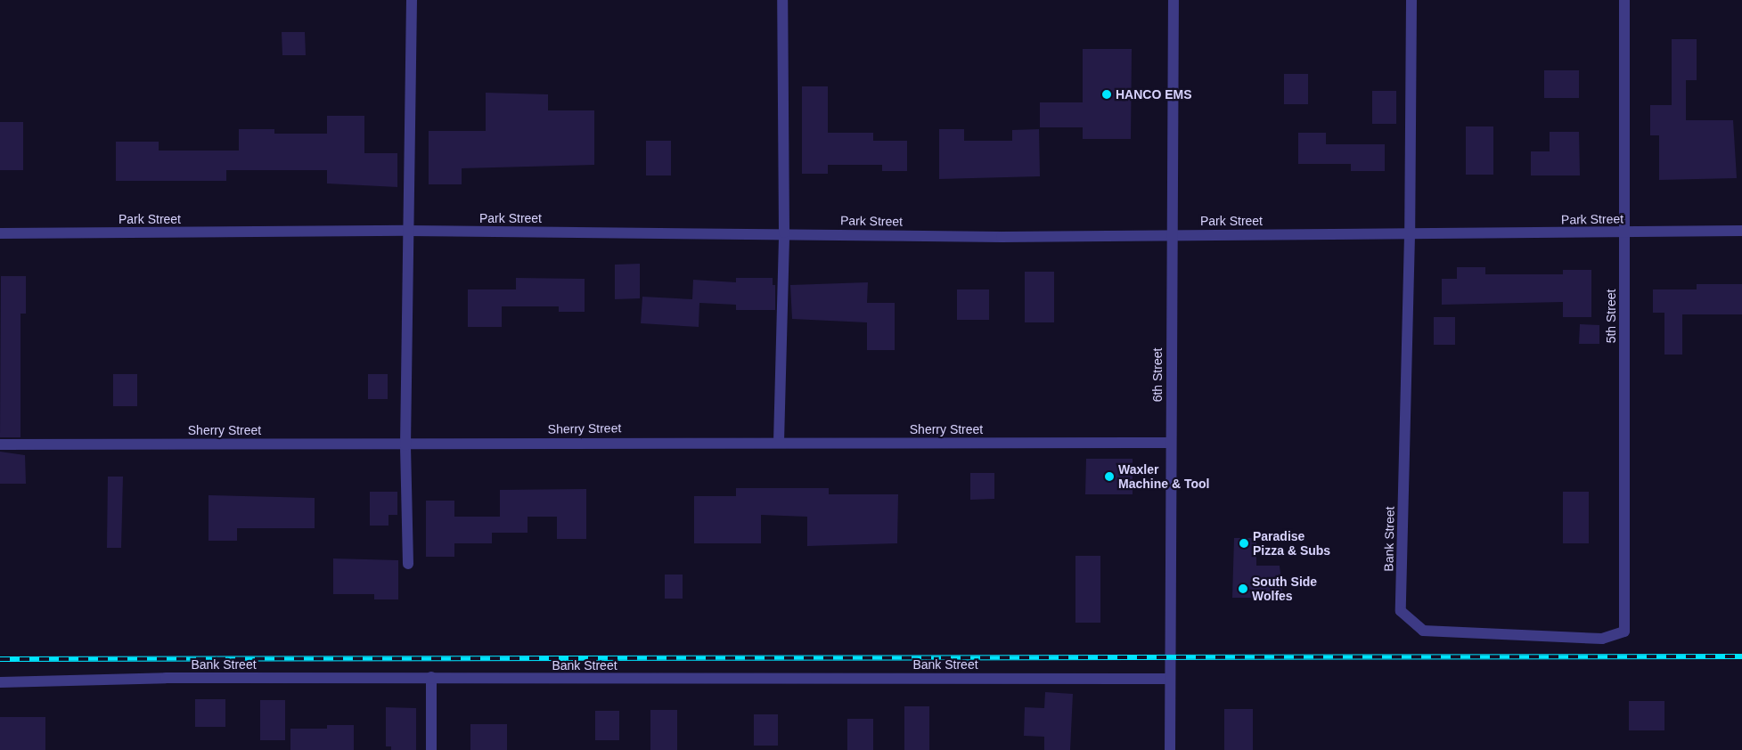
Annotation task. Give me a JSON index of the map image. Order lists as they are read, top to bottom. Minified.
{"streets":{"street":["Park Street","5th Street","6th Street","Sherry Street","Bank Street"]},"crossings":[["Park Street","5th Street"],["Park Street","6th Street"],["Park Street","Bank Street"],["5th Street","Bank Street"],["6th Street","Sherry Street"],["6th Street","Bank Street"]],"places":["HANCO EMS","Waxler Machine & Tool","Paradise Pizza & Subs","South Side Wolfes"]}
